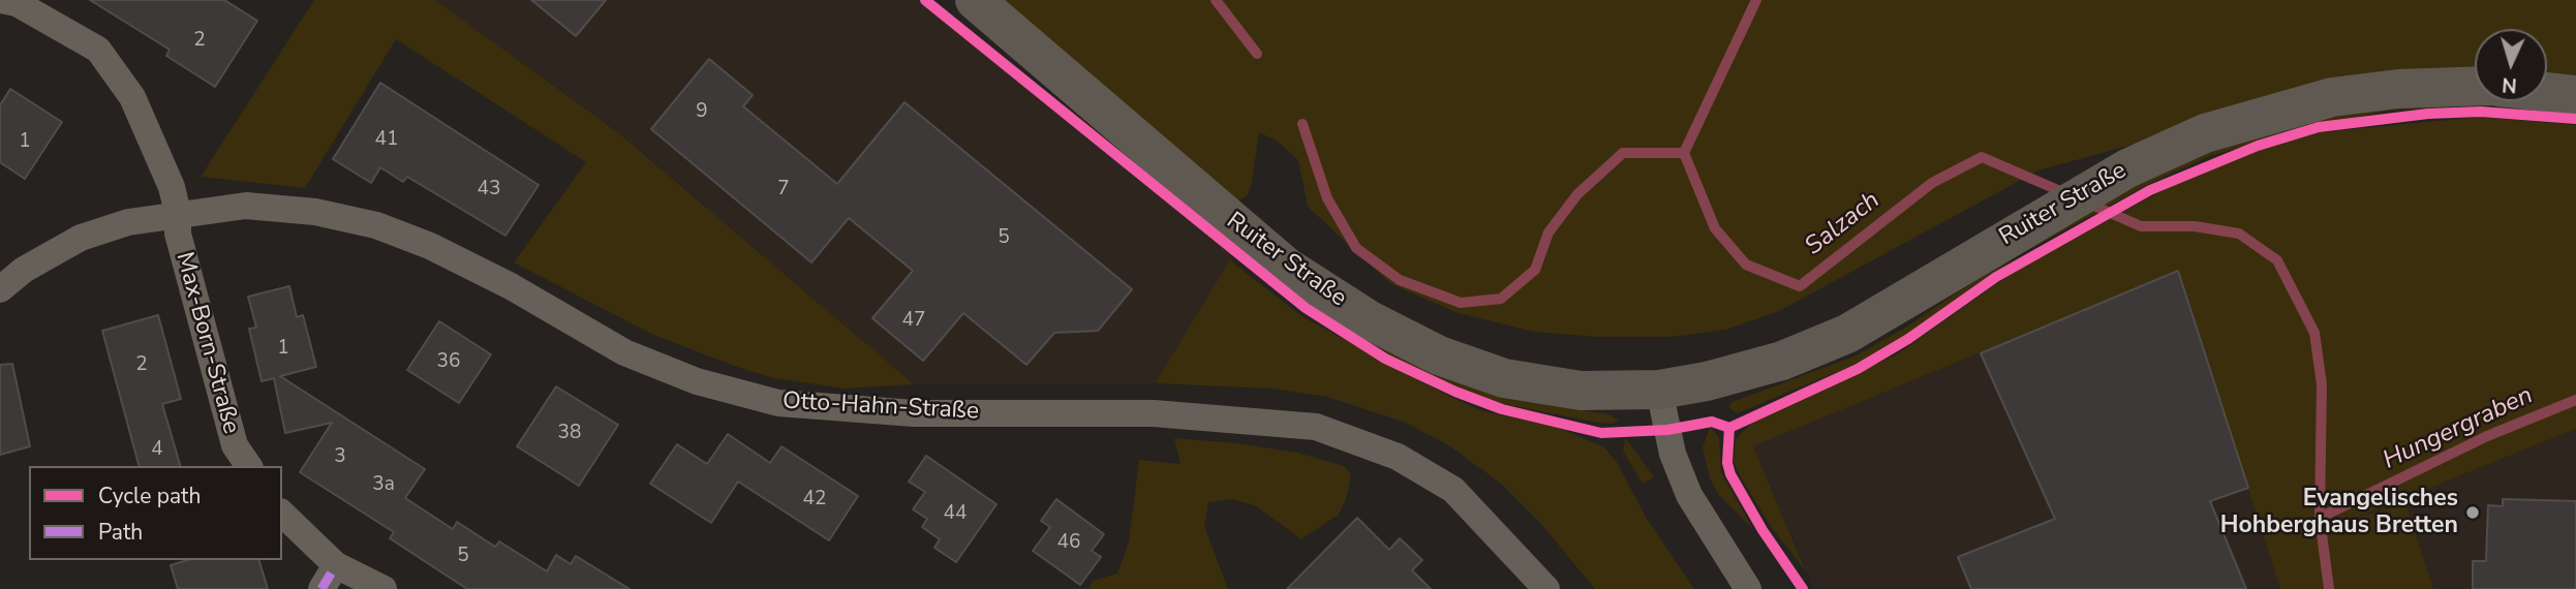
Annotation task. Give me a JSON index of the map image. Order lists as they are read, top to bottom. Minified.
{"streets":{"street":["Ruiter Straße","Max-Born-Straße","Otto-Hahn-Straße"]},"crossings":[["Max-Born-Straße","Otto-Hahn-Straße"]],"water":["Salzach","Hungergraben"],"places":["Evangelisches Hohberghaus Bretten"],"house_numbers":["2","9","41","1","43","7","5","47","1","36","2","38","4","3","3a","42","44","46","5"],"legend":["Cycle path","Path"],"north":"bottom"}
